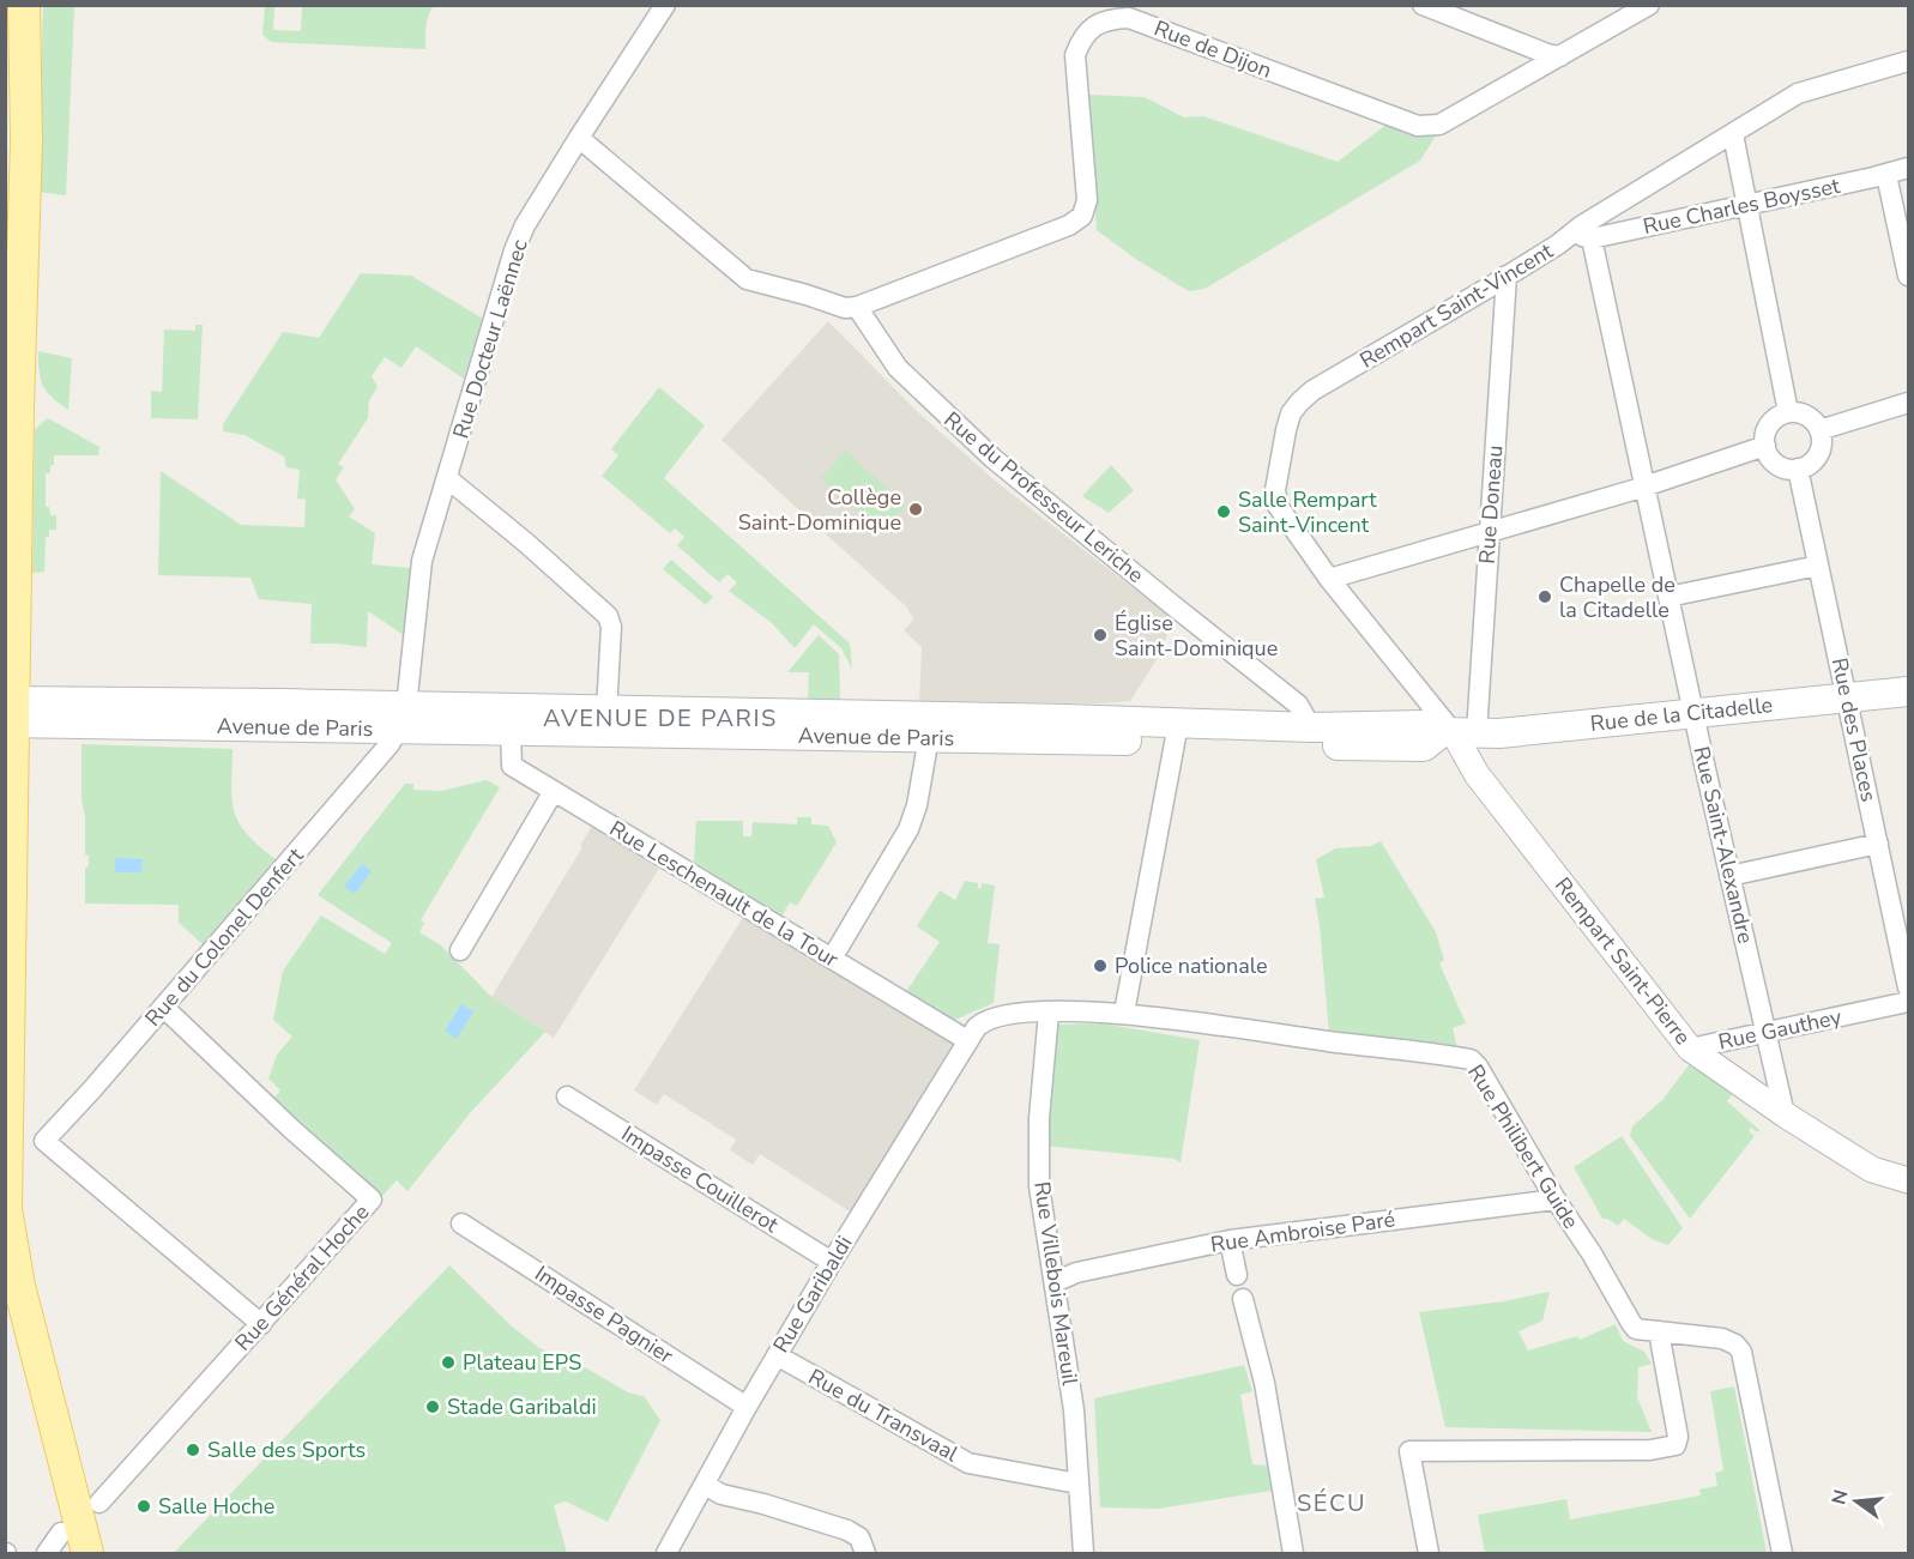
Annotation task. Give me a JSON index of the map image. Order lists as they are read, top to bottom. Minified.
{"streets":{"main road":["Rue de la Citadelle","Avenue de Paris"],"street":["Rue de Dijon","Rue Charles Boysset","Rempart Saint-Vincent","Rue Docteur Laënnec","Rue du Professeur Leriche","Rue Doneau","Rue des Places","Rue Saint-Alexandre","Rue Leschenault de la Tour","Rue du Colonel Denfert","Rempart Saint-Pierre","Rue Gauthey","Rue Philibert Guide","Impasse Couillerot","Rue Ambroise Paré","Rue Général Hoche","Rue Villebois Mareuil","Rue Garibaldi","Impasse Pagnier","Rue du Transvaal"]},"crossings":[["Rue de Dijon","Rue du Professeur Leriche"],["Rue Charles Boysset","Rempart Saint-Vincent"],["Rue Charles Boysset","Rue Saint-Alexandre"],["Rempart Saint-Vincent","Rue Doneau"],["Rempart Saint-Vincent","Rue de la Citadelle"],["Rempart Saint-Vincent","Avenue de Paris"],["Rempart Saint-Vincent","Rue Saint-Alexandre"],["Rempart Saint-Vincent","Rempart Saint-Pierre"],["Rue Docteur Laënnec","Avenue de Paris"],["Rue Docteur Laënnec","Rue du Colonel Denfert"],["Rue du Professeur Leriche","Avenue de Paris"],["Rue Doneau","Rue de la Citadelle"],["Rue Doneau","Avenue de Paris"],["Rue Doneau","Rempart Saint-Pierre"],["Rue de la Citadelle","Avenue de Paris"],["Rue de la Citadelle","Rue des Places"],["Rue de la Citadelle","Rue Saint-Alexandre"],["Rue de la Citadelle","Rempart Saint-Pierre"],["Avenue de Paris","Rue Leschenault de la Tour"],["Avenue de Paris","Rue du Colonel Denfert"],["Avenue de Paris","Rempart Saint-Pierre"],["Rue Saint-Alexandre","Rempart Saint-Pierre"],["Rue Saint-Alexandre","Rue Gauthey"],["Rue Leschenault de la Tour","Rue Philibert Guide"],["Rue Leschenault de la Tour","Rue Garibaldi"],["Rue du Colonel Denfert","Rue Général Hoche"],["Rempart Saint-Pierre","Rue Gauthey"],["Rue Philibert Guide","Rue Ambroise Paré"],["Rue Philibert Guide","Rue Villebois Mareuil"],["Rue Philibert Guide","Rue Garibaldi"],["Impasse Couillerot","Rue Garibaldi"],["Rue Ambroise Paré","Rue Villebois Mareuil"],["Rue Villebois Mareuil","Rue du Transvaal"],["Rue Garibaldi","Impasse Pagnier"],["Rue Garibaldi","Rue du Transvaal"]],"districts":["AVENUE DE PARIS","SÉCU"],"places":["Collège Saint-Dominique","Salle Rempart Saint-Vincent","Chapelle de la Citadelle","Église Saint-Dominique","Police nationale","Plateau EPS","Stade Garibaldi","Salle des Sports","Salle Hoche"],"north":"left"}
